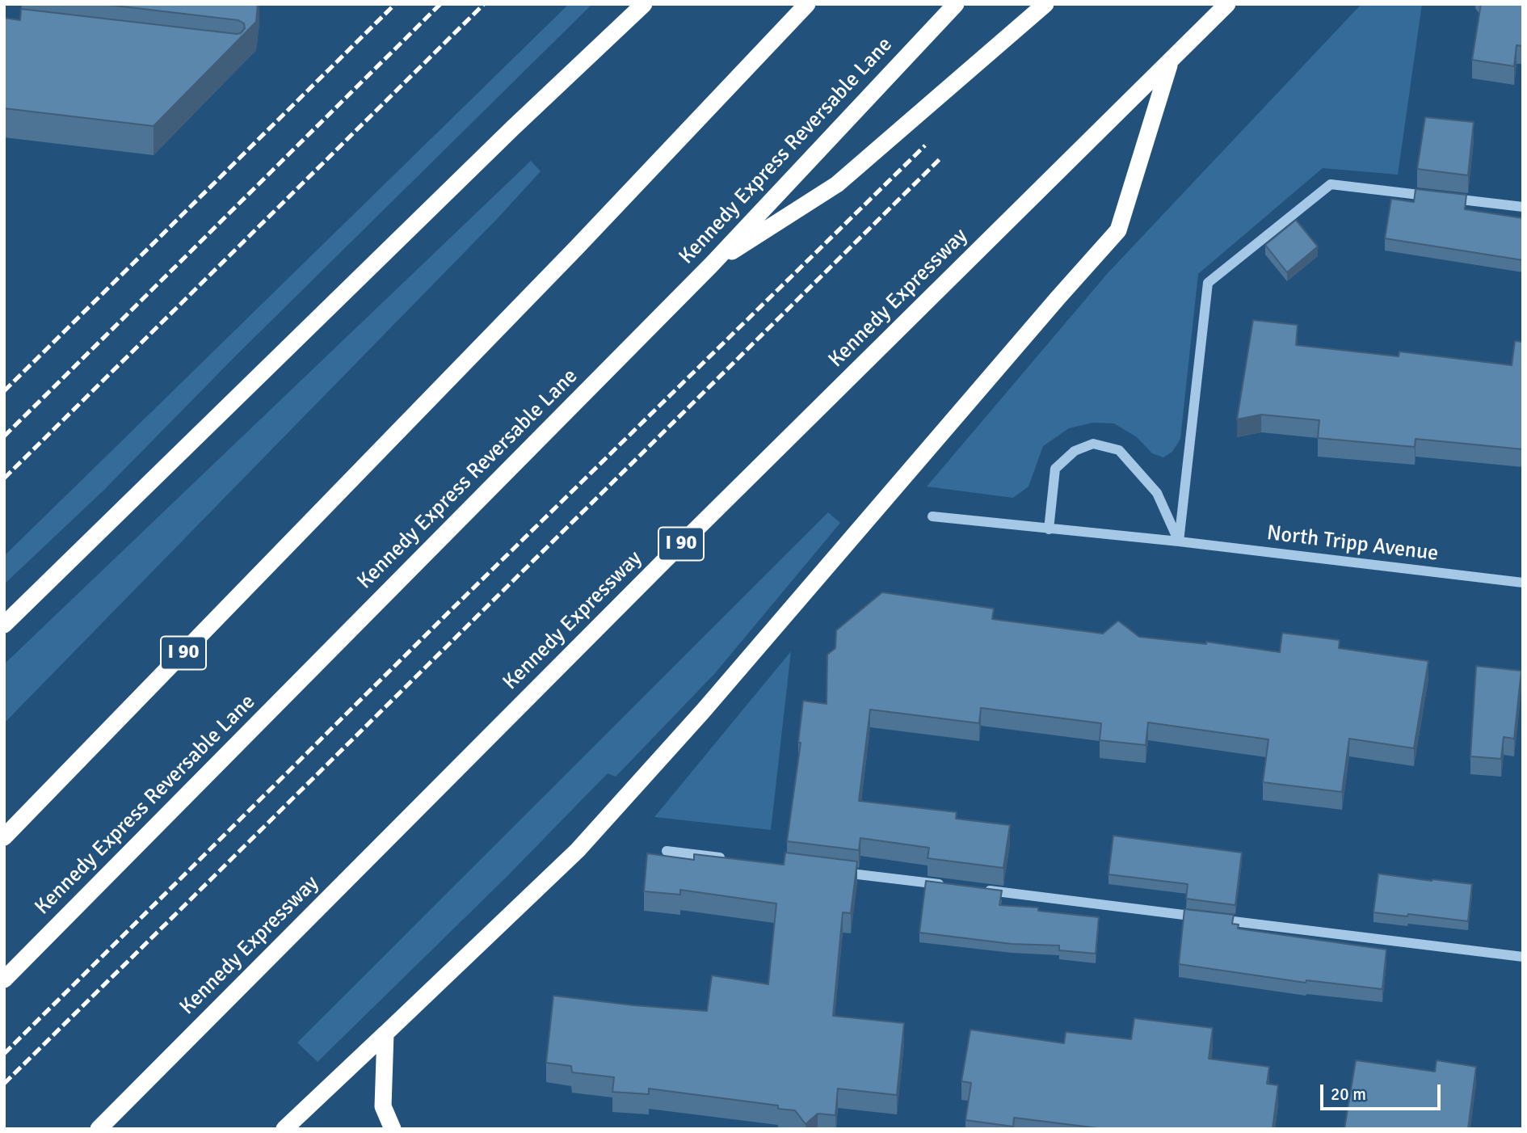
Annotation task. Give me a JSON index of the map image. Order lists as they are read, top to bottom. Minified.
{"streets":{"highway":["Kennedy Express Reversable Lane","Kennedy Expressway","I 90"],"street":["North Tripp Avenue"]},"scale_bar":"20 m"}
